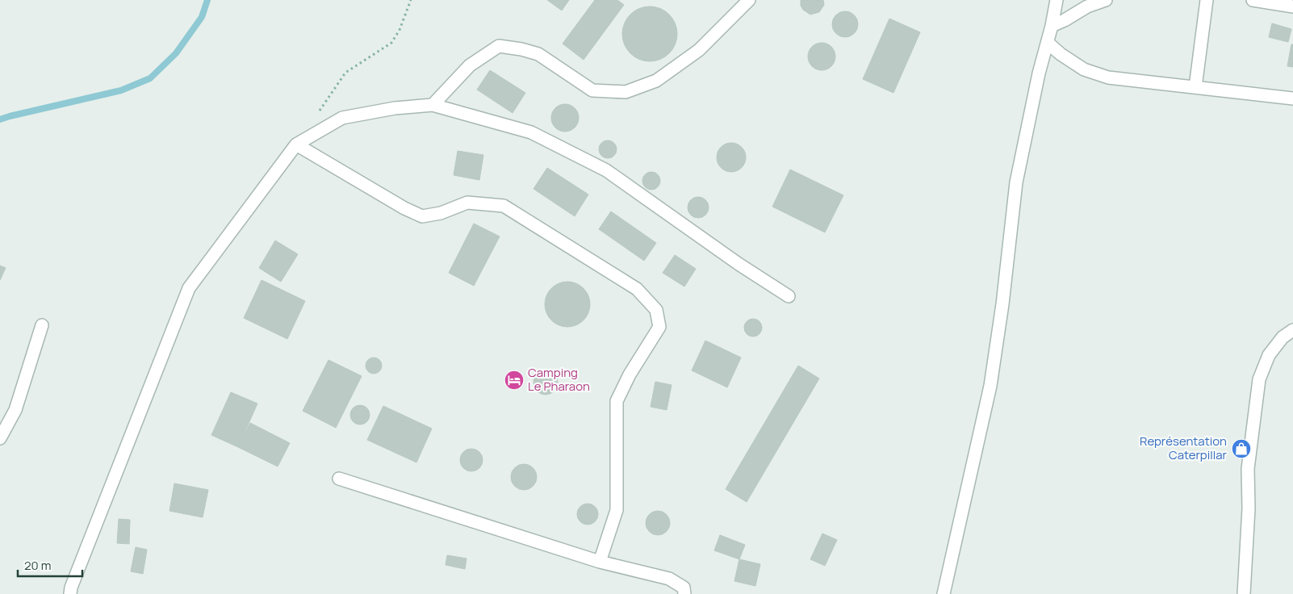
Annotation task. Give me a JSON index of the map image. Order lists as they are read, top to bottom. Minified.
{"places":{"hotel":["Camping Le Pharaon"],"shop":["Représentation Caterpillar"]},"scale_bar":"20 m"}
